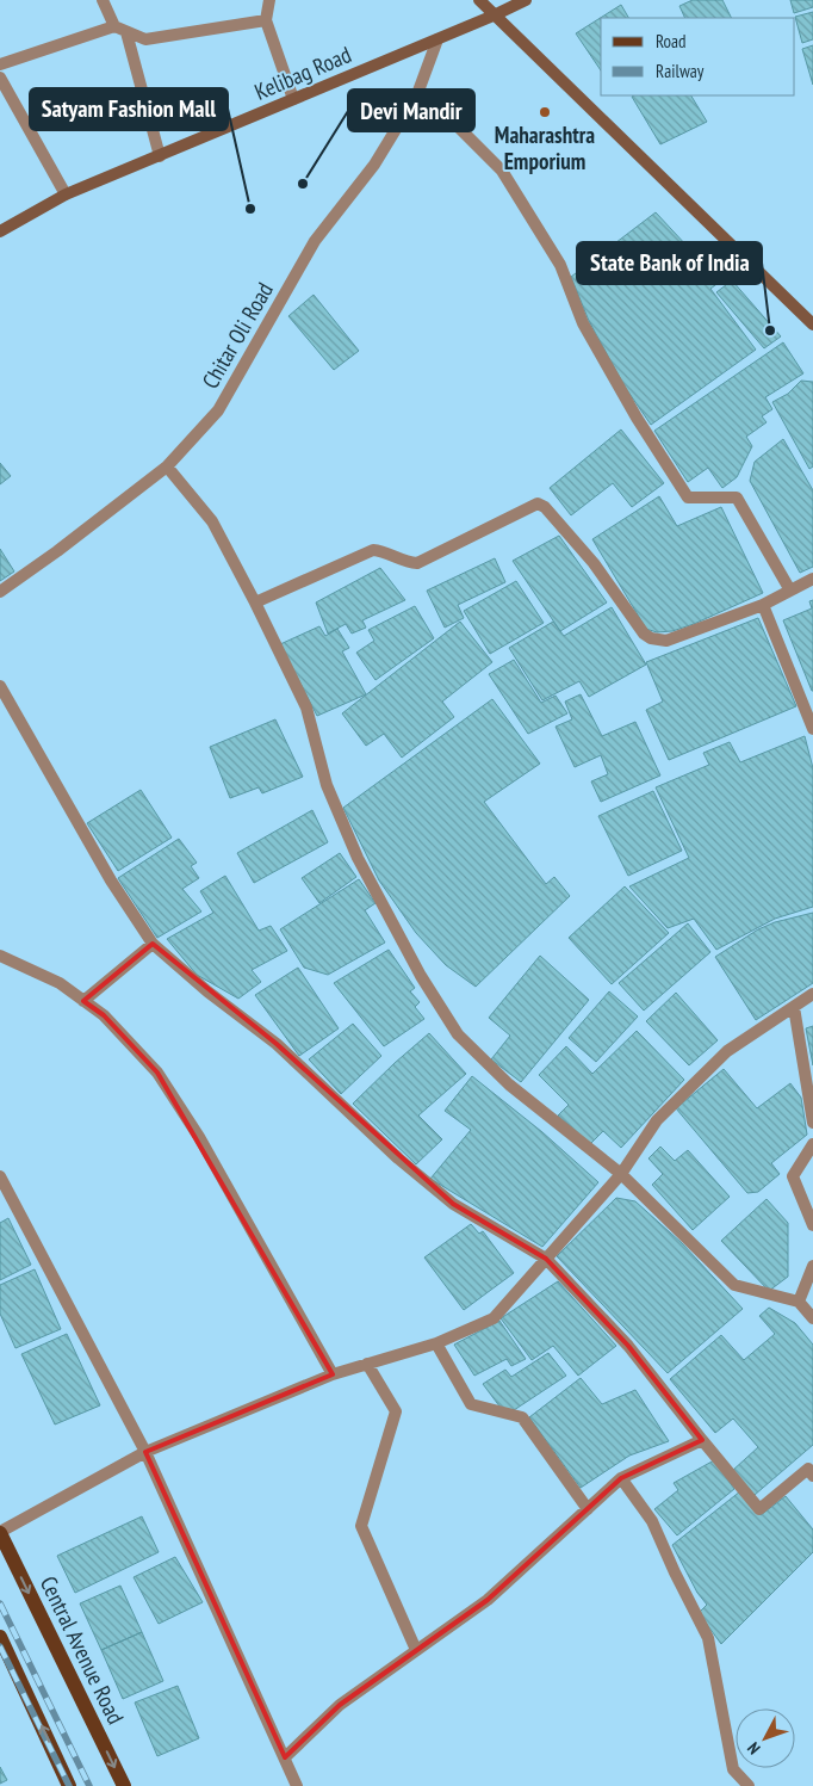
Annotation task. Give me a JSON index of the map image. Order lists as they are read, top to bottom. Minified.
{"streets":{"main road":["Central Avenue Road"],"street":["Kelibag Road","Chitar Oli Road"]},"crossings":[["Kelibag Road","Chitar Oli Road"]],"places":["Maharashtra Emporium","Devi Mandir","Satyam Fashion Mall","State Bank of India"],"legend":["Road","Railway"],"north":"bottom left"}
